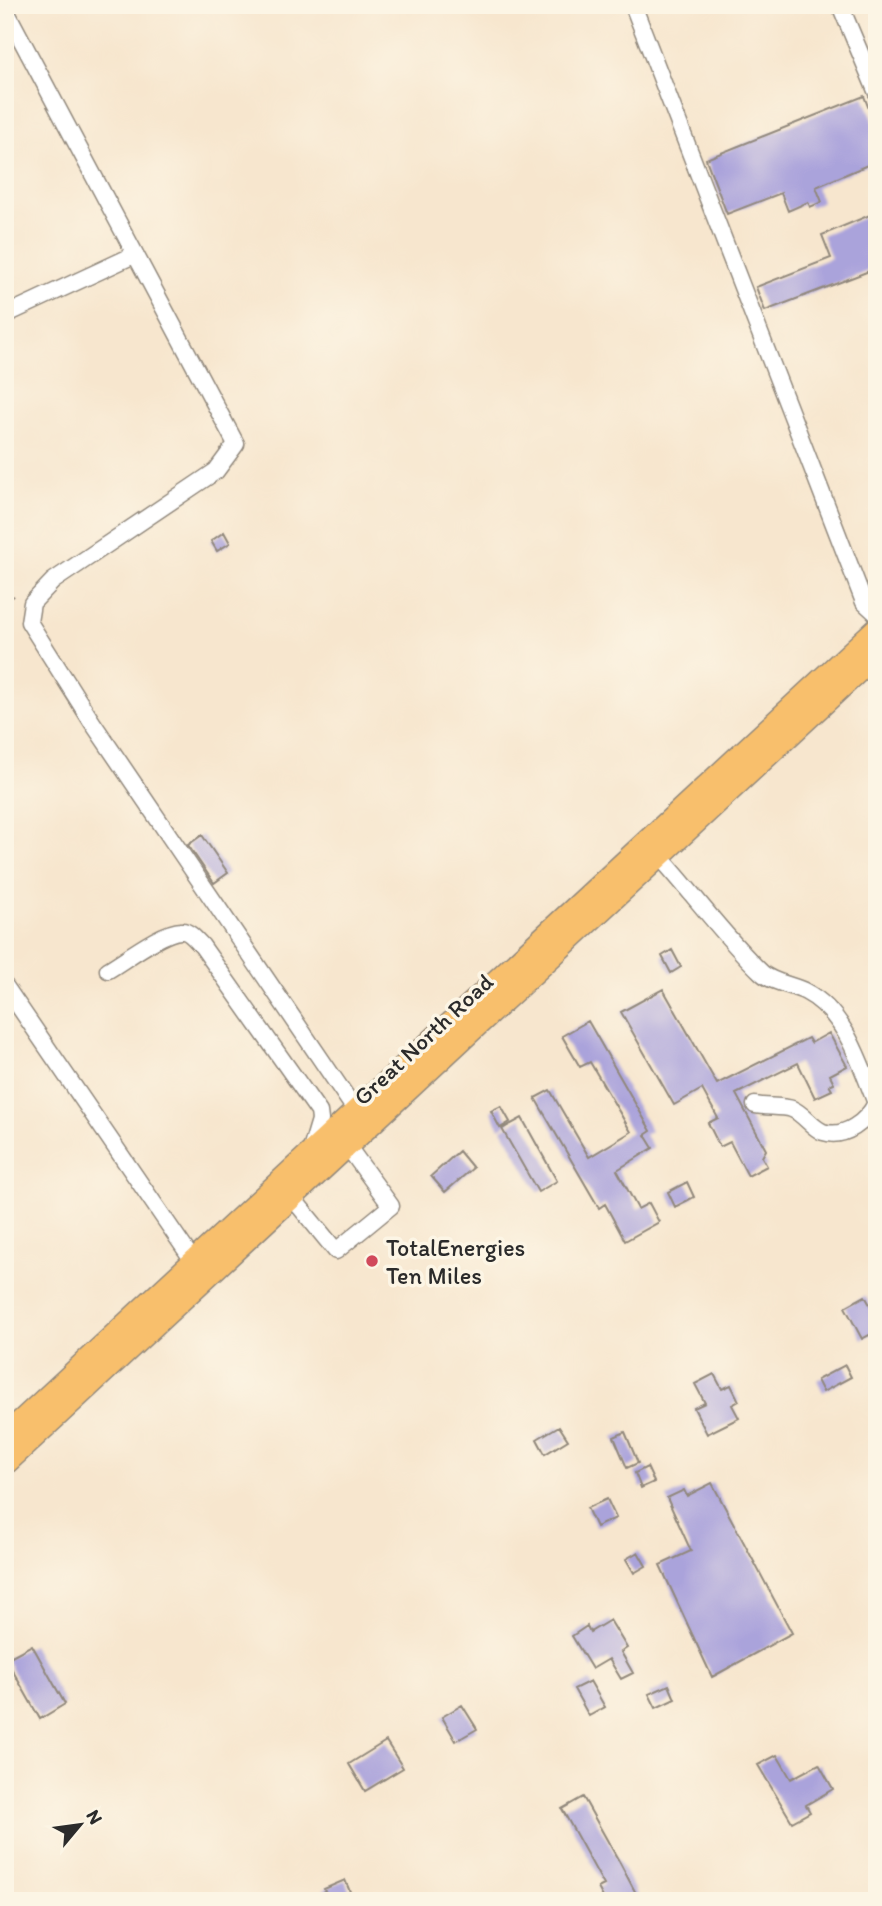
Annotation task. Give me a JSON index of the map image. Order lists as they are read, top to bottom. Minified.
{"streets":{"highway":["Great North Road"]},"places":["TotalEnergies Ten Miles"],"north":"top right"}
